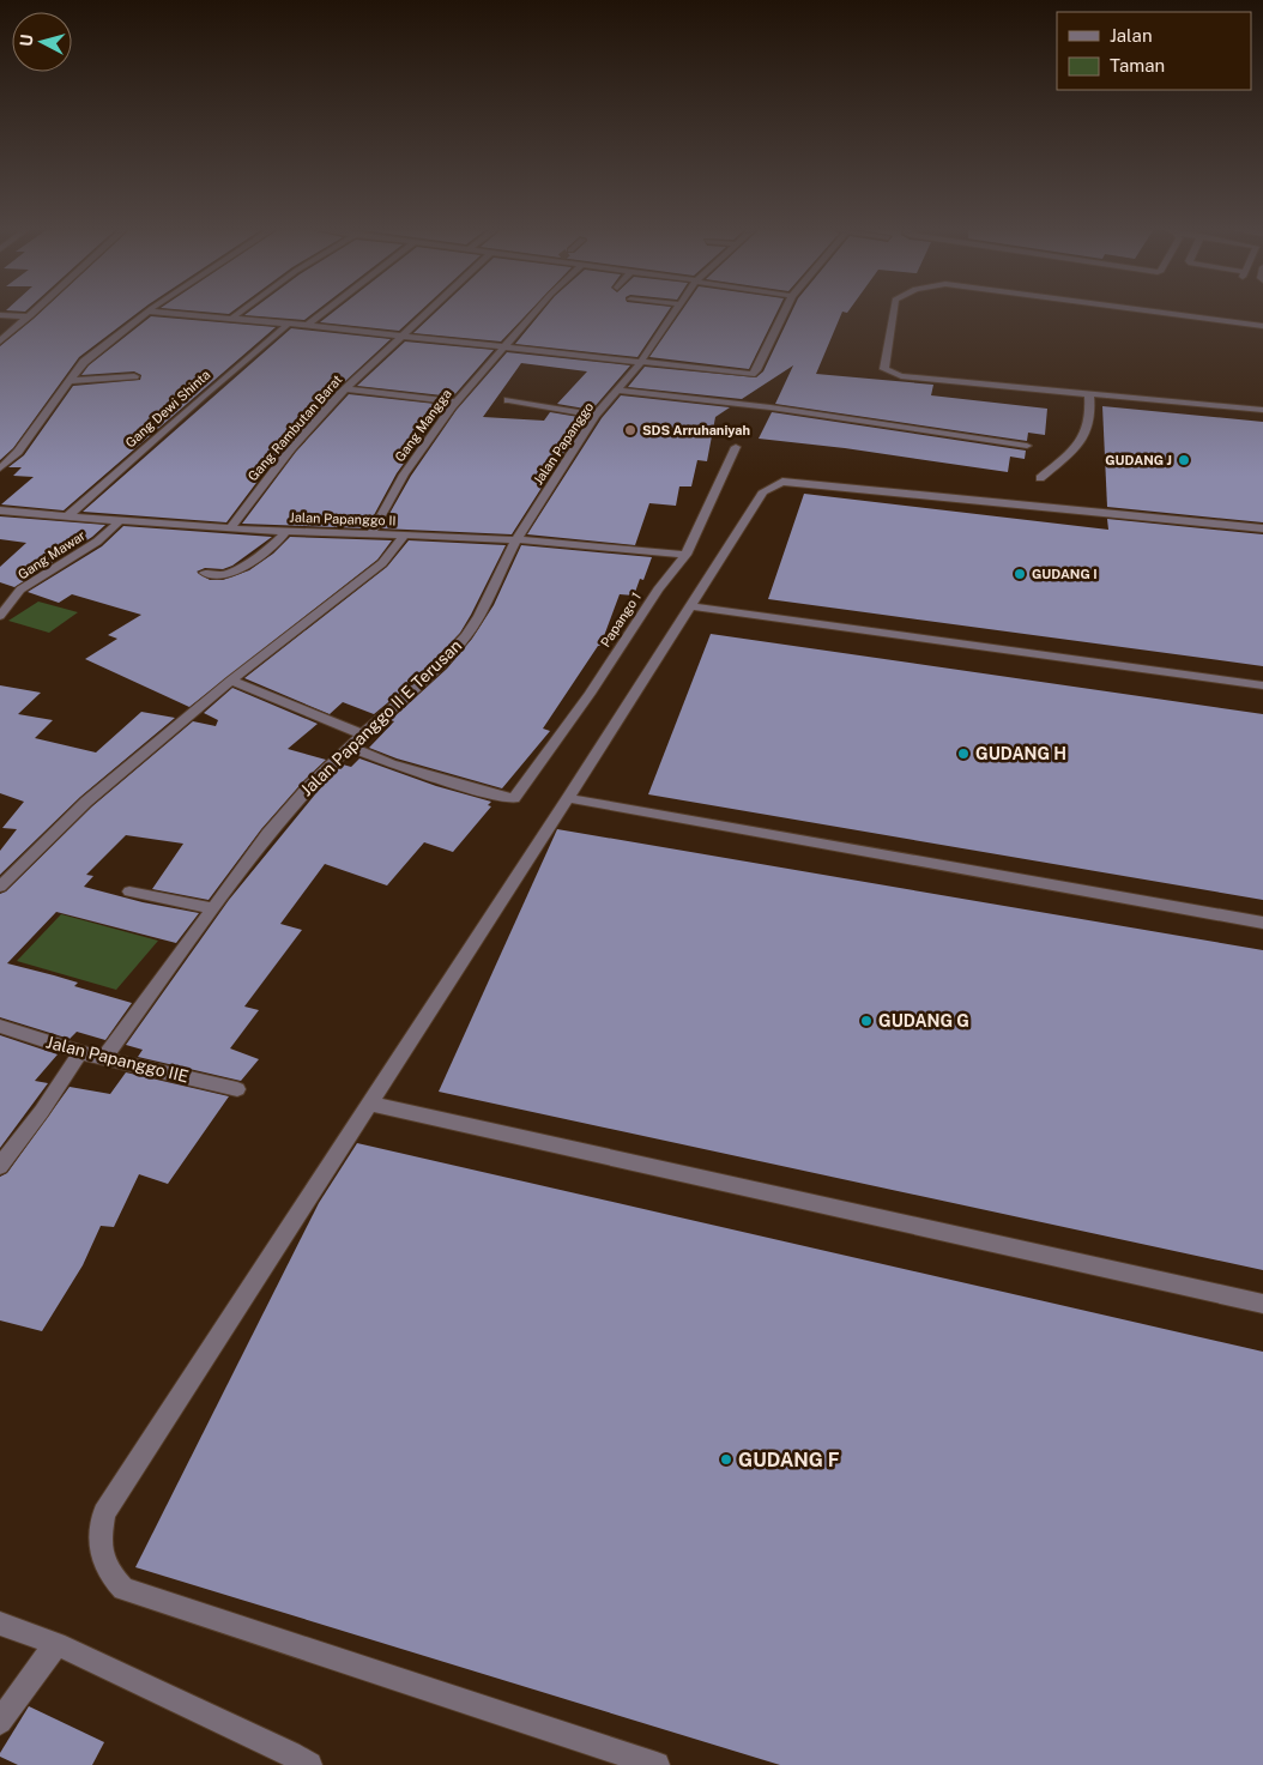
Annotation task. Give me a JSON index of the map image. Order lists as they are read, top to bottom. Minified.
{"streets":{"street":["Gang Dewi Shinta","Gang Mangga","Gang Rambutan Barat","Jalan Papanggo","Jalan Papanggo II","Gang Mawar","Papango 1","Jalan Papanggo II E Terusan","Jalan Papanggo IIE"]},"crossings":[["Gang Dewi Shinta","Jalan Papanggo II"],["Gang Mangga","Jalan Papanggo II"],["Gang Rambutan Barat","Jalan Papanggo II"],["Jalan Papanggo","Jalan Papanggo II"],["Jalan Papanggo","Jalan Papanggo II E Terusan"],["Jalan Papanggo II","Gang Mawar"],["Jalan Papanggo II","Papango 1"],["Jalan Papanggo II","Jalan Papanggo II E Terusan"],["Papango 1","Jalan Papanggo II E Terusan"],["Jalan Papanggo II E Terusan","Jalan Papanggo IIE"]],"places":["SDS Arruhaniyah","GUDANG J","GUDANG I","GUDANG H","GUDANG G","GUDANG F"],"legend":["Jalan","Taman"],"north":"left"}
